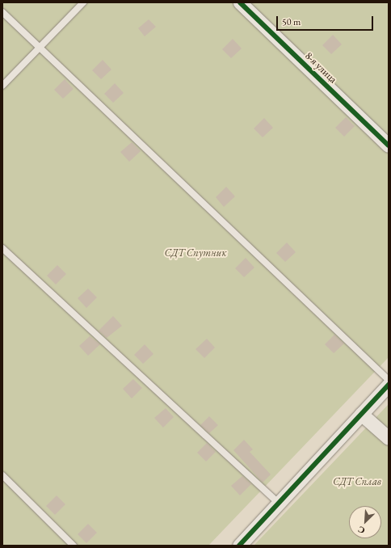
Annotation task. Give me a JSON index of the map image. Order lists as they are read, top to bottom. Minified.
{"streets":{"street":["8-я улица"]},"parks":["СДТ Спутник","СДТ Сплав"],"scale_bar":"50 m","north":"bottom left"}
